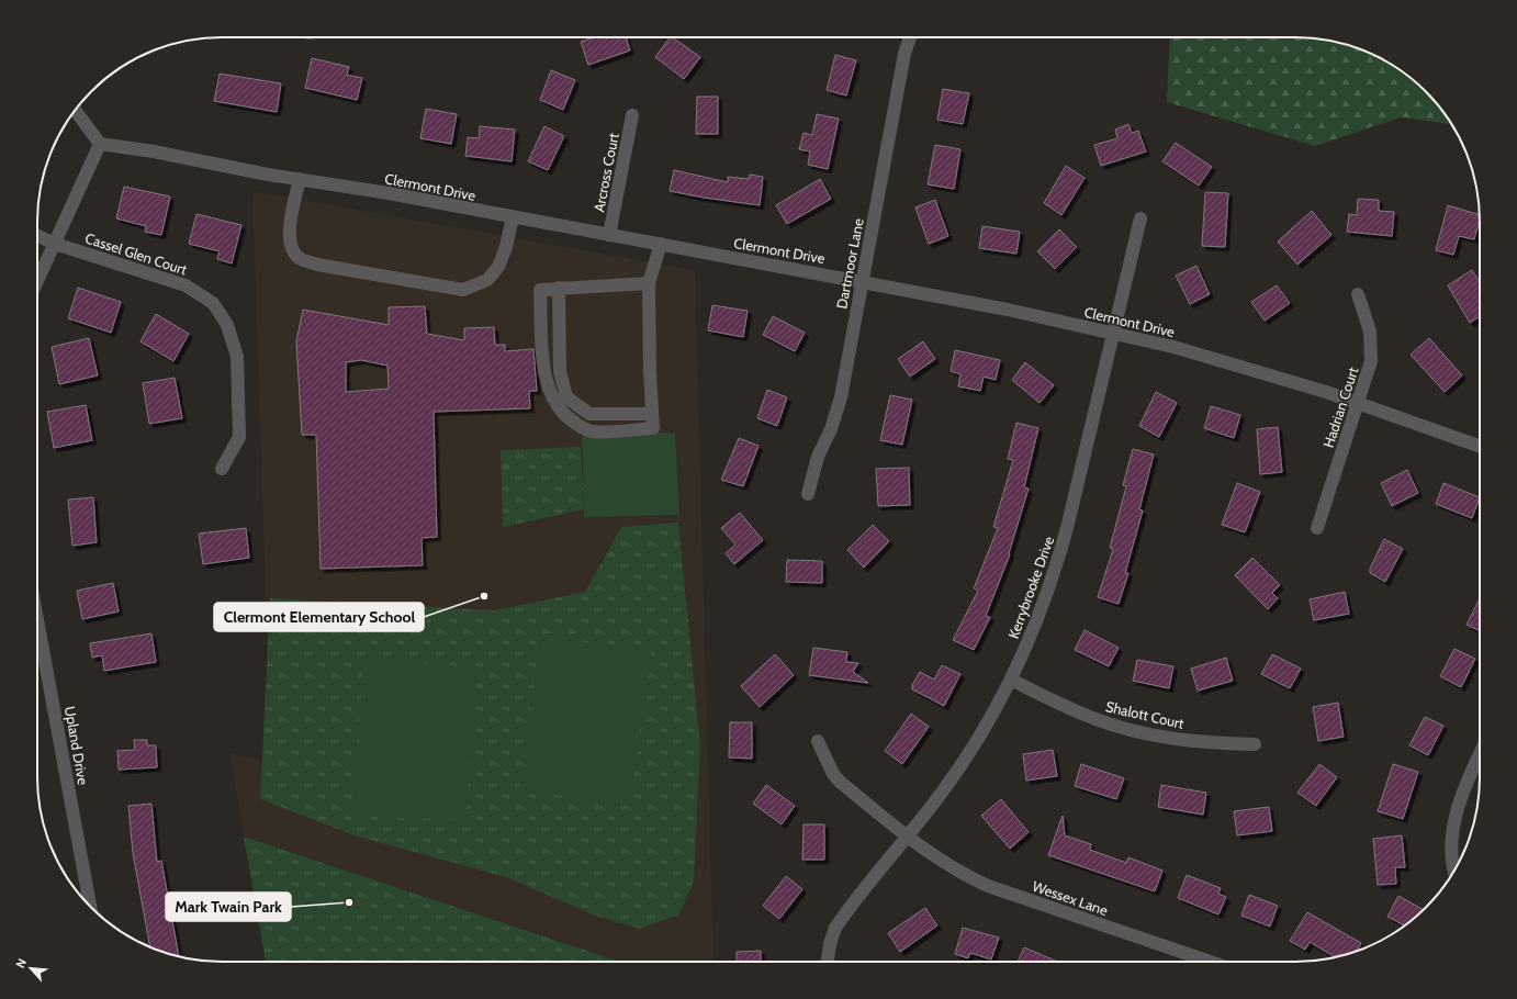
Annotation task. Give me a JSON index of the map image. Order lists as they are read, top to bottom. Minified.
{"streets":{"street":["Arcross Court","Clermont Drive","Cassel Glen Court","Dartmoor Lane","Hadrian Court","Kerrybrooke Drive","Shalott Court","Upland Drive","Wessex Lane"]},"crossings":[["Arcross Court","Clermont Drive"],["Clermont Drive","Dartmoor Lane"],["Clermont Drive","Hadrian Court"],["Clermont Drive","Kerrybrooke Drive"],["Kerrybrooke Drive","Shalott Court"],["Kerrybrooke Drive","Wessex Lane"]],"places":["Clermont Elementary School","Mark Twain Park"],"north":"top left"}
